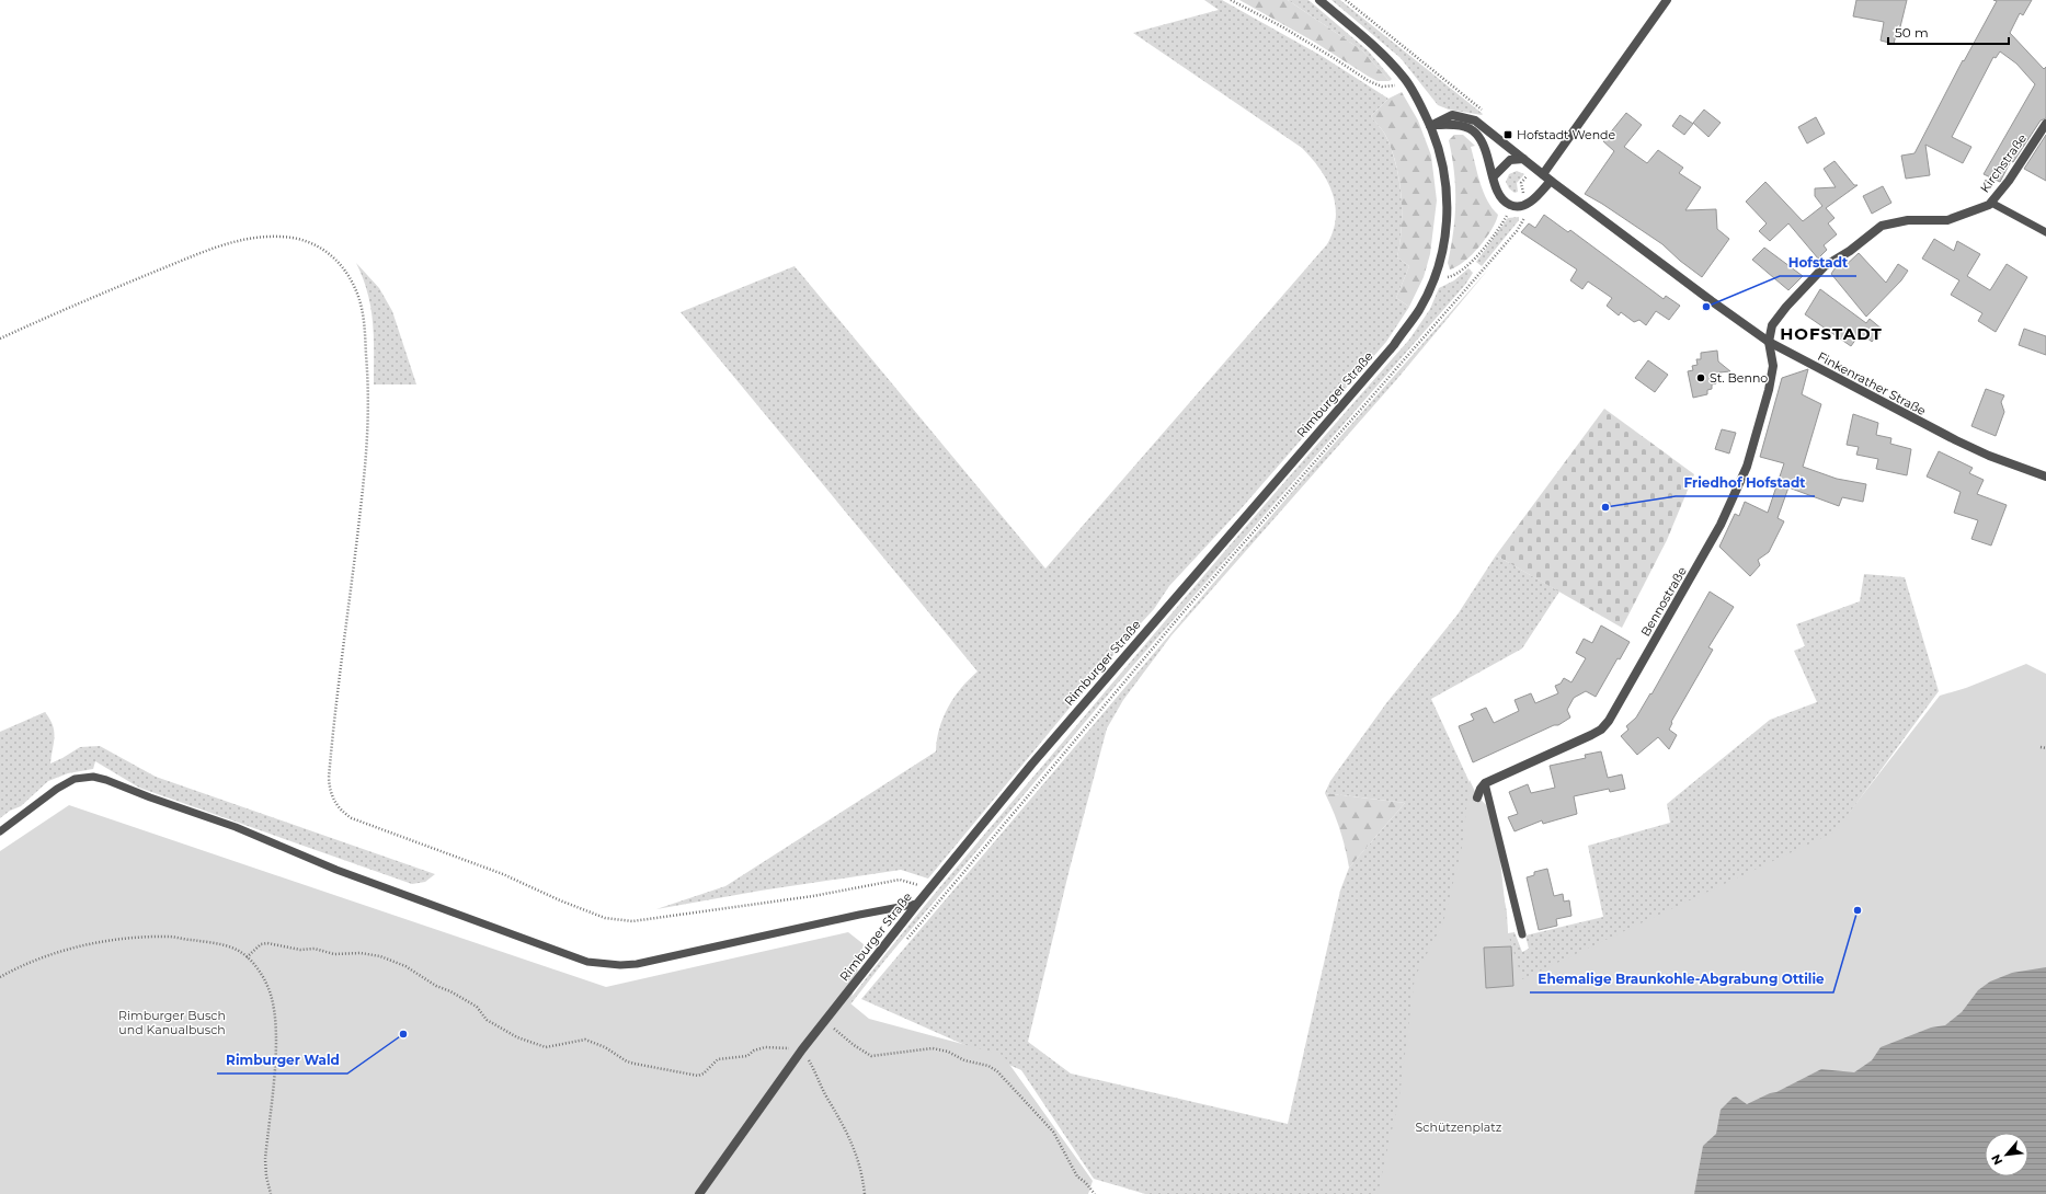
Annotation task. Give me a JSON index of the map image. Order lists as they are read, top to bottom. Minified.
{"streets":{"street":["Kirchstraße","Finkenrather Straße","Rimburger Straße","Bennostraße"]},"crossings":[["Kirchstraße","Finkenrather Straße"],["Kirchstraße","Bennostraße"],["Finkenrather Straße","Rimburger Straße"],["Finkenrather Straße","Bennostraße"]],"districts":["HOFSTADT"],"parks":["Rimburger Busch und Kanualbusch","Schützenplatz"],"places":{"transit":["Hofstadt Wende"],"other":["Hofstadt","St. Benno","Friedhof Hofstadt","Ehemalige Braunkohle-Abgrabung Ottilie","Rimburger Wald"]},"scale_bar":"50 m","north":"bottom left"}
